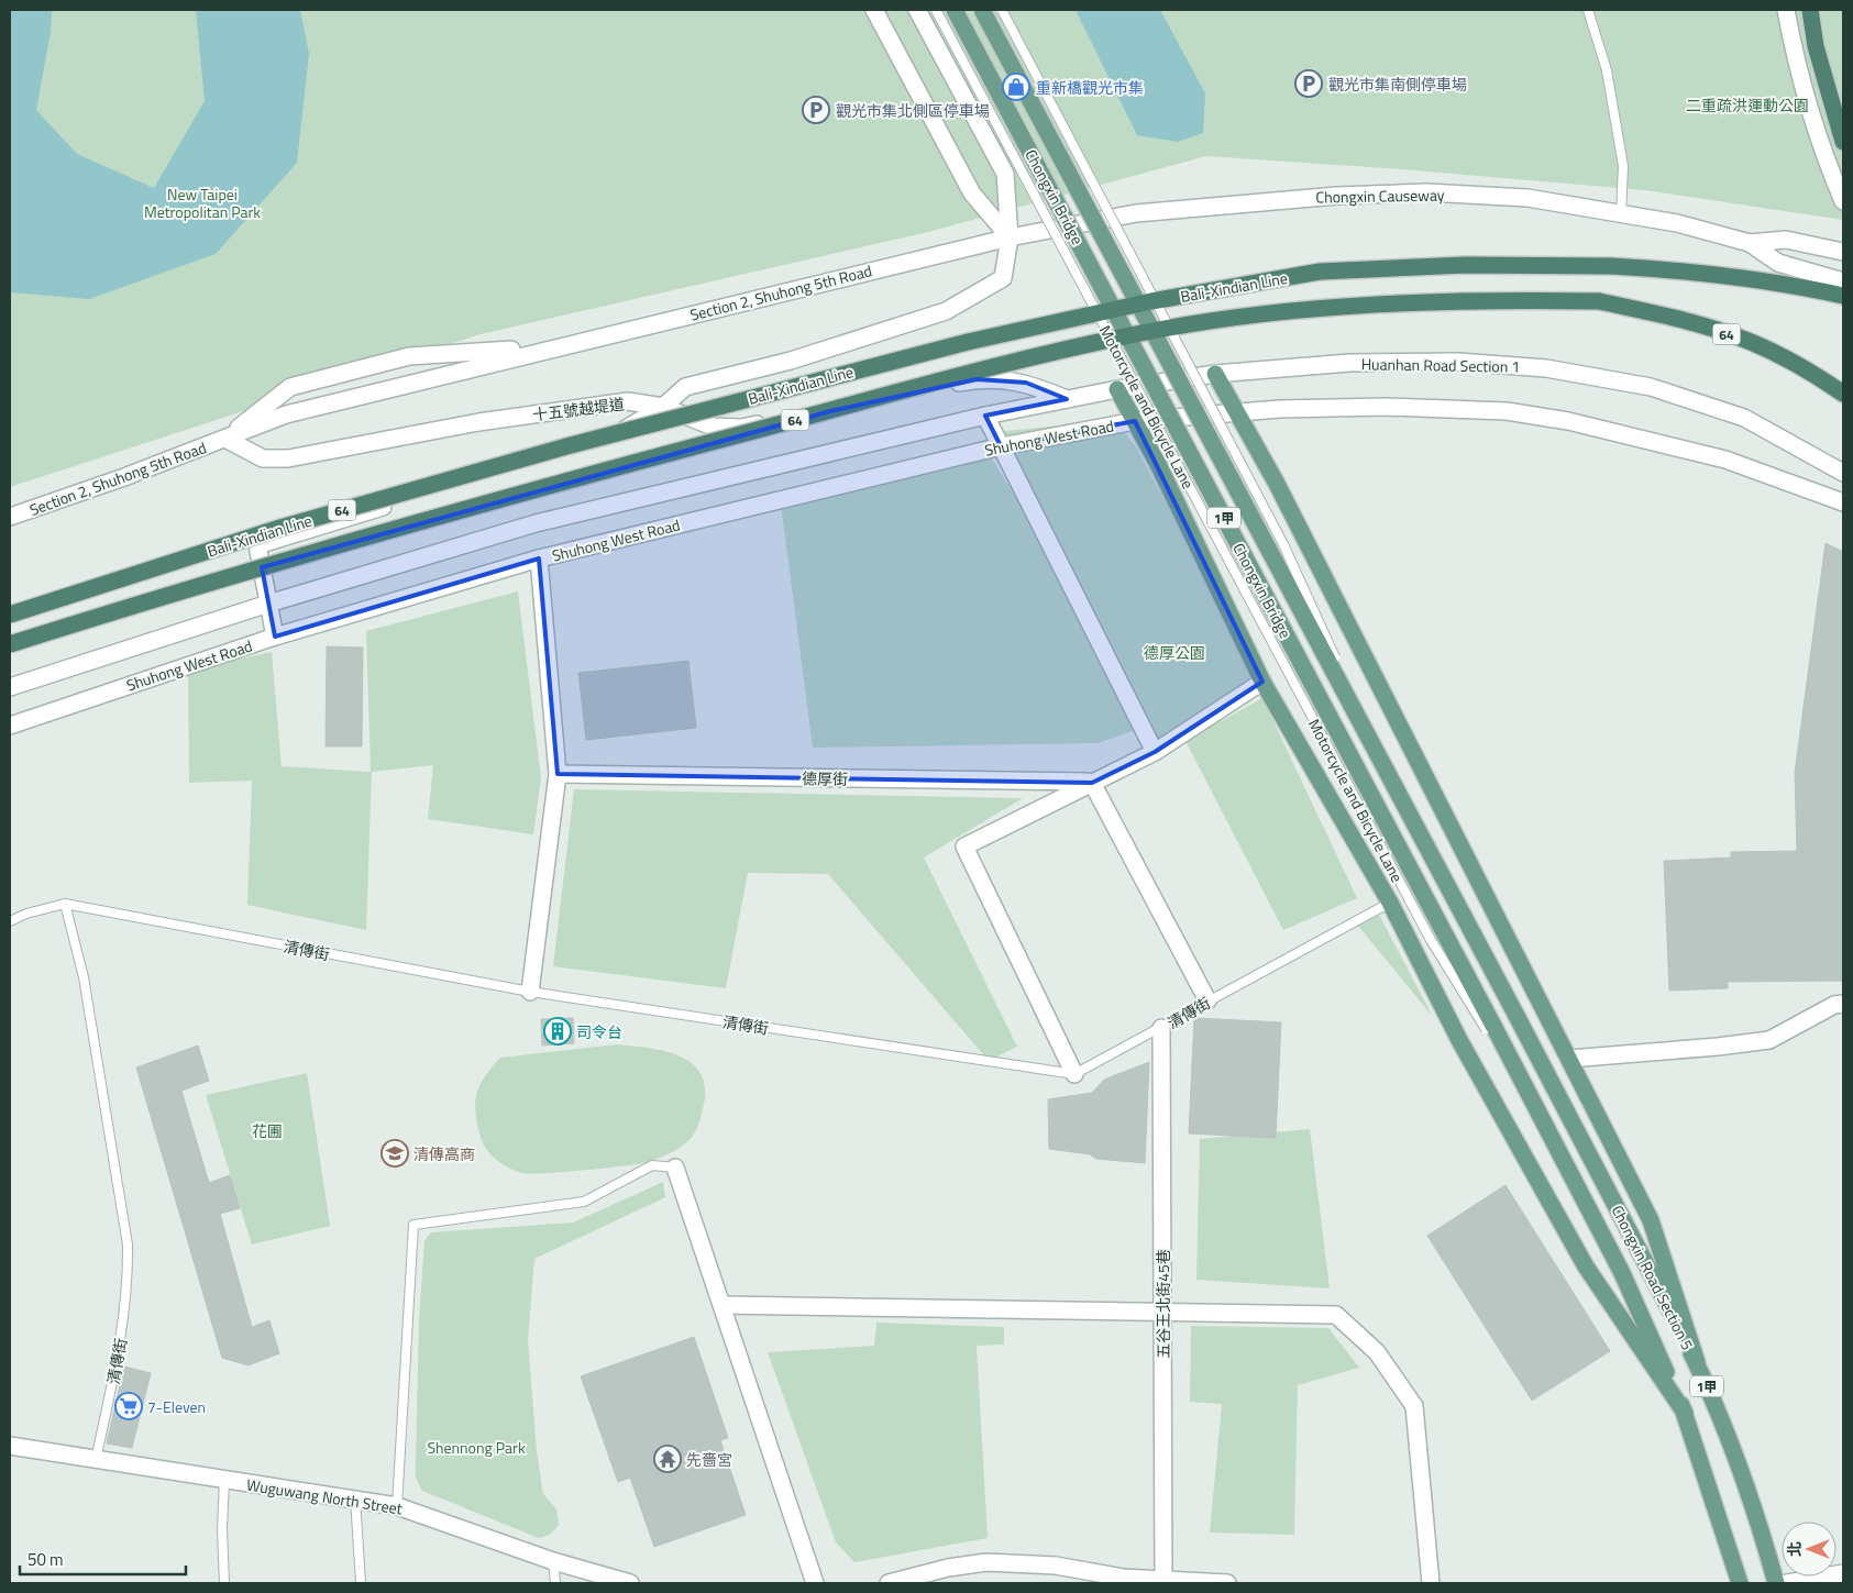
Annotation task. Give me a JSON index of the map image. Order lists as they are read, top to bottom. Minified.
{"streets":{"highway":["Bali-Xindian Line","64"],"main road":["Chongxin Bridge","1甲","Chongxin Road Section 5"],"street":["Chongxin Causeway","Section 2, Shuhong 5th Road","Huanhan Road Section 1","十五號越堤道","Shuhong West Road","德厚街","五谷王北街45巷","Wuguwang North Street"],"lane":["Motorcycle and Bicycle Lane","清傳街"]},"crossings":[["Chongxin Causeway","Section 2, Shuhong 5th Road"],["Chongxin Bridge","Motorcycle and Bicycle Lane"],["Chongxin Bridge","Chongxin Road Section 5"],["Section 2, Shuhong 5th Road","十五號越堤道"],["Motorcycle and Bicycle Lane","Chongxin Road Section 5"],["清傳街","五谷王北街45巷"],["清傳街","Wuguwang North Street"]],"parks":["二重疏洪運動公園","New Taipei Metropolitan Park","德厚公園","花圃","Shennong Park"],"places":{"parking":["觀光市集南側停車場","觀光市集北側區停車場"],"shop":["重新橋觀光市集"],"building":["司令台"],"school or university":["清傳高商"],"supermarket":["7-Eleven"],"temple":["先嗇宮"]},"scale_bar":"50 m","north":"left"}
